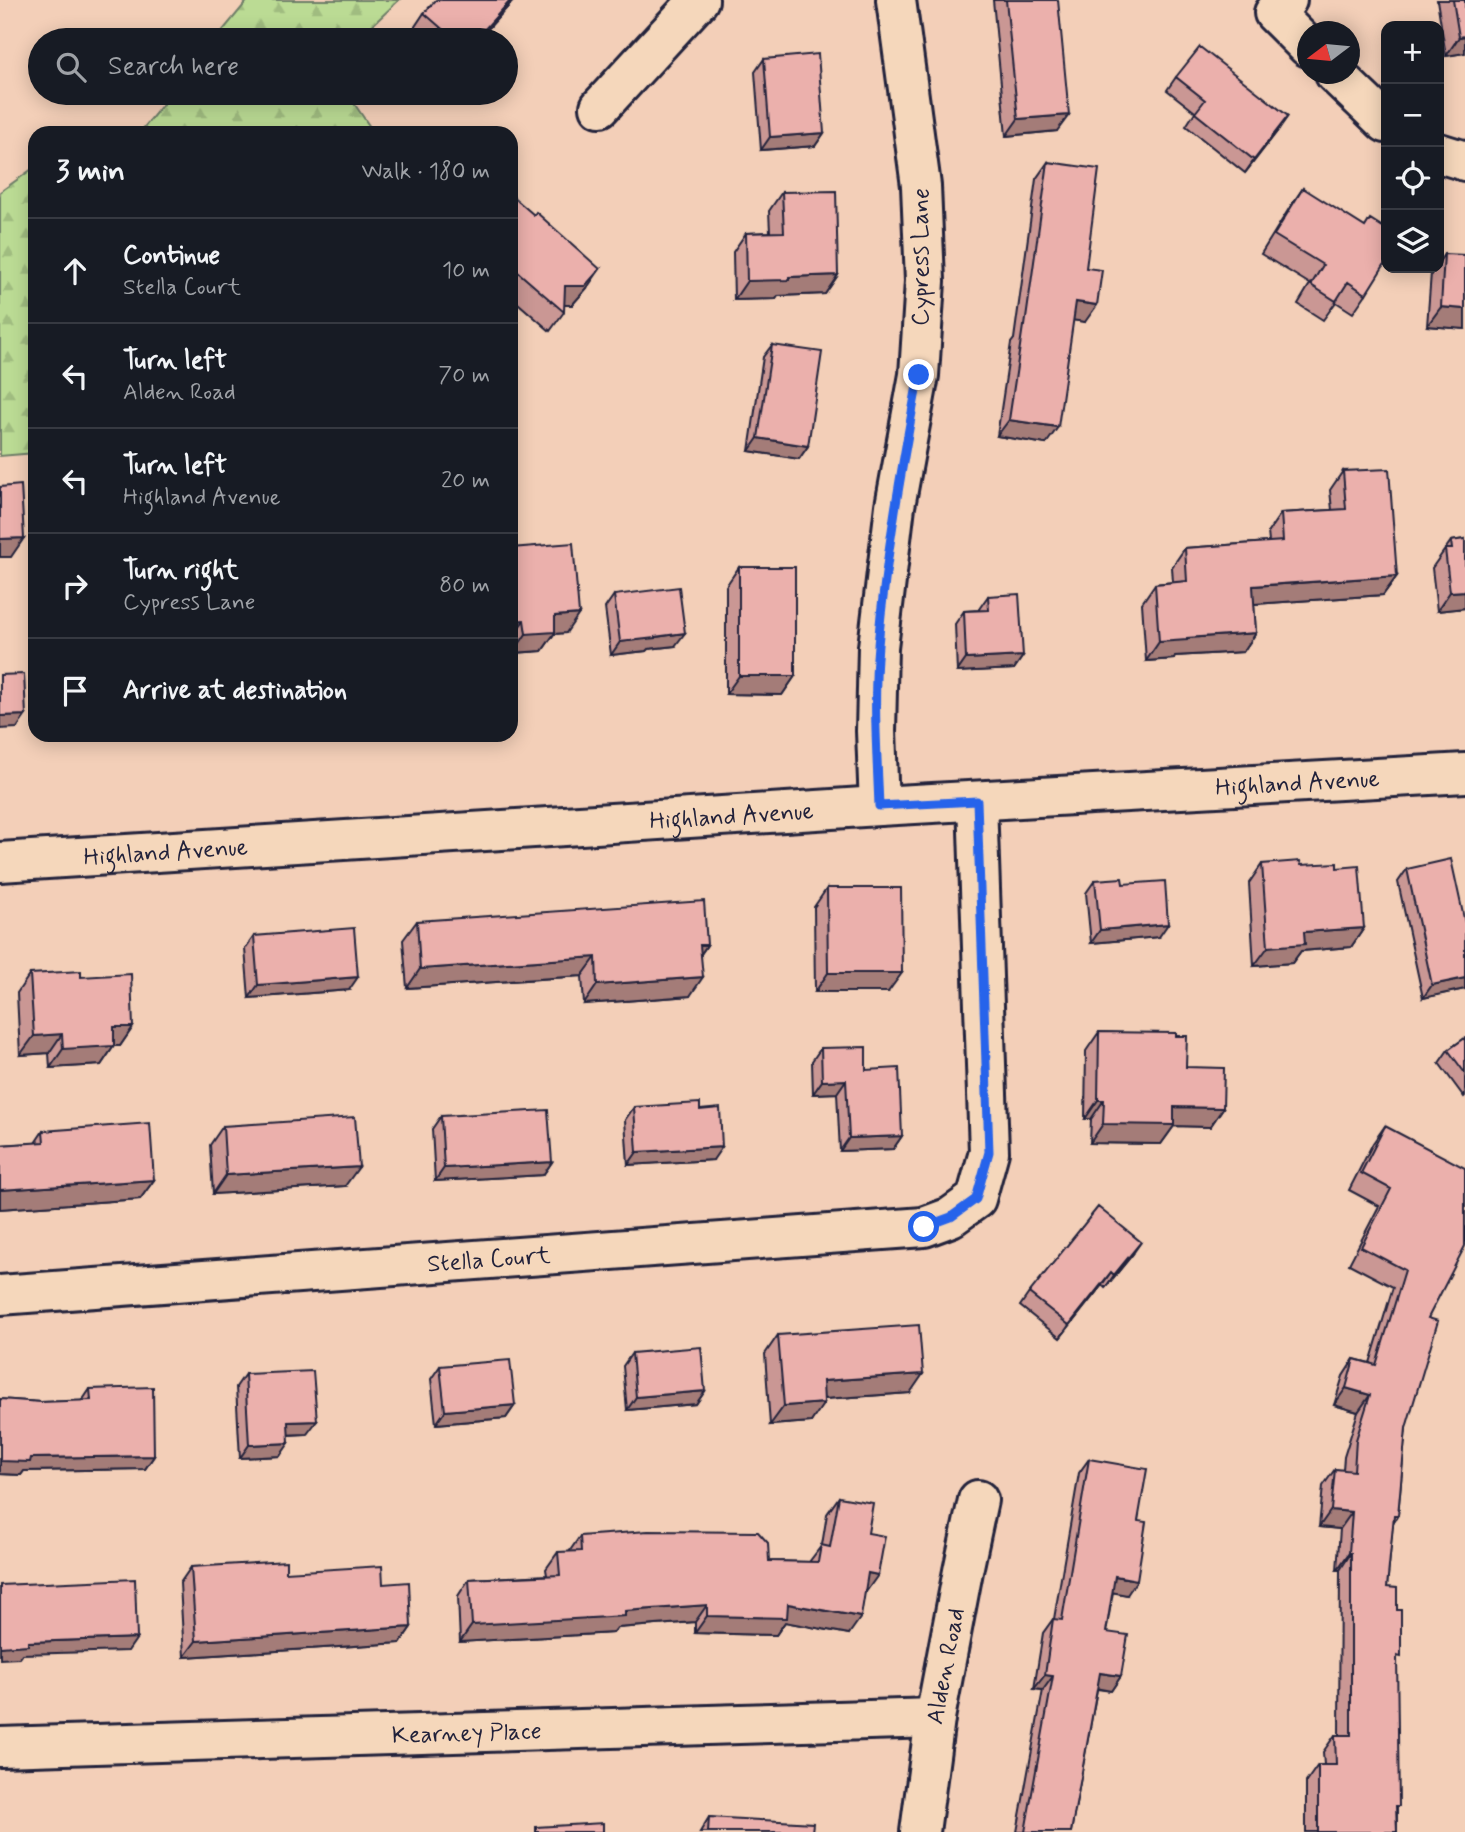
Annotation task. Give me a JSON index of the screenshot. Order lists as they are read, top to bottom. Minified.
{"streets":{"street":["Cypress Lane","Highland Avenue","Stella Court","Alden Road","Kearney Place"]},"crossings":[["Cypress Lane","Highland Avenue"],["Highland Avenue","Stella Court"],["Alden Road","Kearney Place"]],"north":"left","page":{"map_buttons":["+","−"],"search":"Search here","heading":["3 min","Walk · 180 m"],"list":[["Continue","Stella Court","10 m"],["Turn left","Alden Road","70 m"],["Turn left","Highland Avenue","20 m"],["Turn right","Cypress Lane","80 m"],"Arrive at destination"]}}
